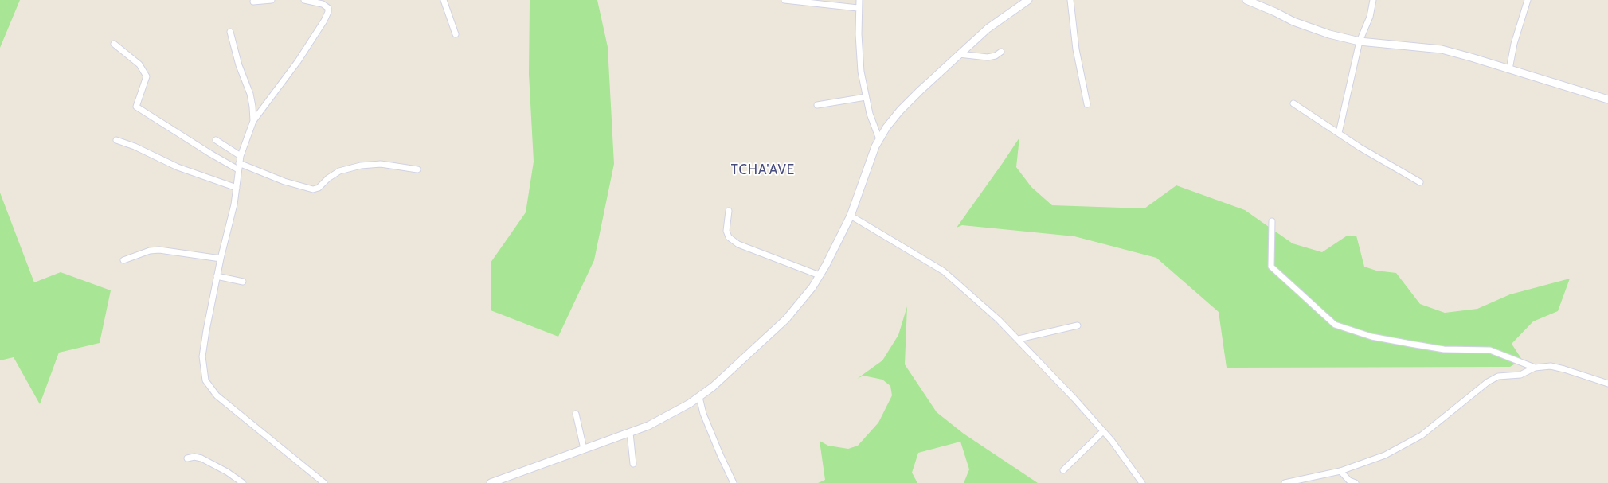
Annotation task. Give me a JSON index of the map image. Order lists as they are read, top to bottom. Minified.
{"districts":["TCHA'AVE"]}
